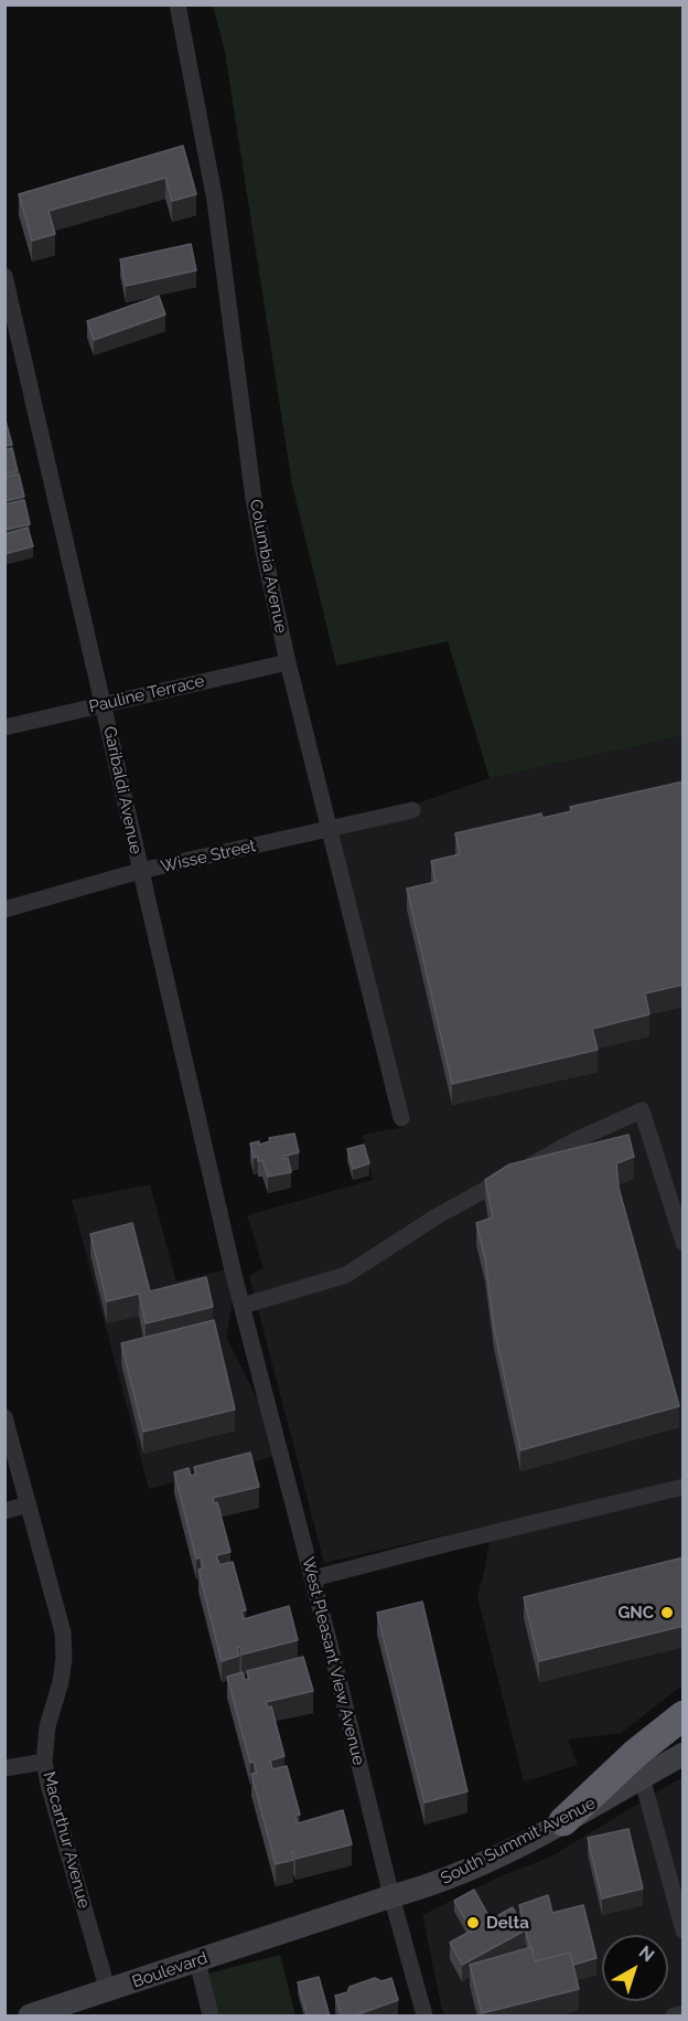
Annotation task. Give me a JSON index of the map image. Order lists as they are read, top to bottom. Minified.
{"streets":{"street":["Columbia Avenue","Pauline Terrace","Garibaldi Avenue","Wisse Street","West Pleasant View Avenue","Macarthur Avenue","South Summit Avenue","Boulevard"]},"crossings":[["Columbia Avenue","Pauline Terrace"],["Columbia Avenue","Wisse Street"],["Pauline Terrace","Garibaldi Avenue"],["Garibaldi Avenue","Wisse Street"],["Garibaldi Avenue","West Pleasant View Avenue"],["West Pleasant View Avenue","South Summit Avenue"],["Macarthur Avenue","Boulevard"],["South Summit Avenue","Boulevard"]],"places":["GNC","Delta"],"north":"top right"}
